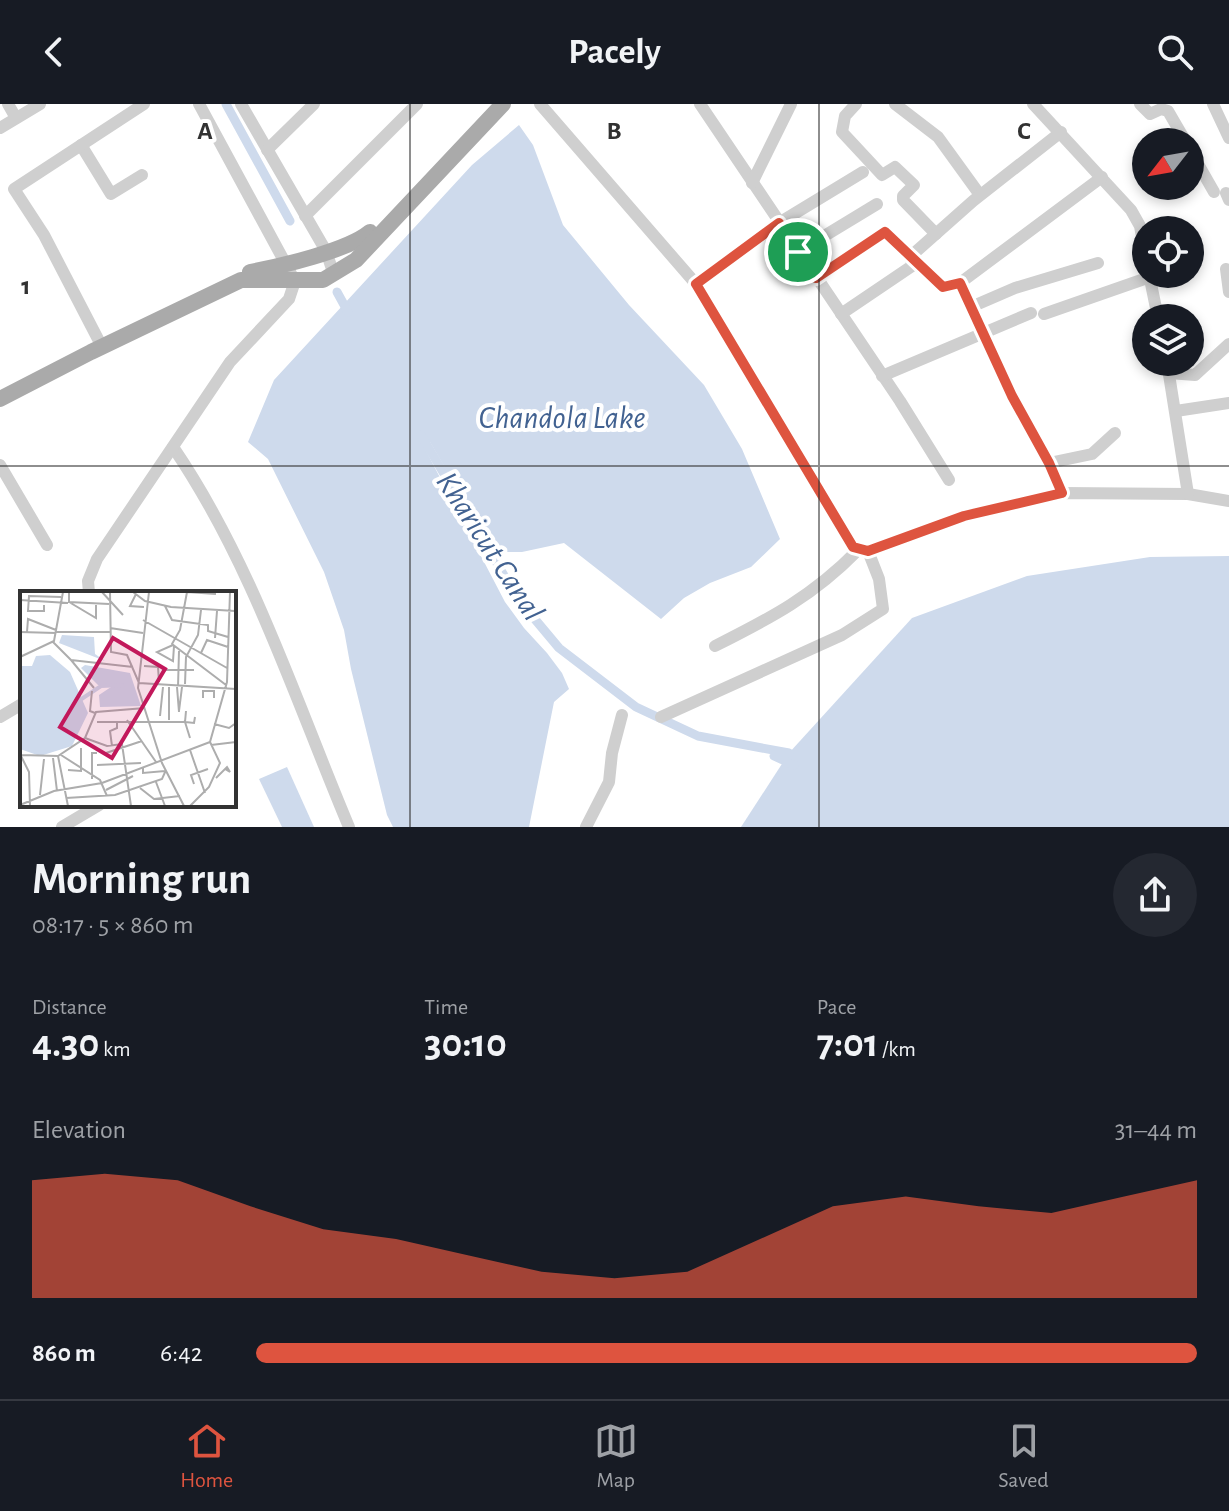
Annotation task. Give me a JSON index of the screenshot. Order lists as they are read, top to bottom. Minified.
{"water":["Chandola Lake","Kharicut Canal"],"north":"bottom left","page":{"header":"Pacely","heading":["Morning run","08:17 · 5 × 860 m"],"stats":[["Distance","4.30 km"],["Time","30:10"],["Pace","7:01 /km"]],"chart":["Elevation","31–44 m"],"list":[{"name":"860 m","note":"6:42"}],"tabs":["Home","Map","Saved"]},"grid":{"columns":["A","B","C"],"rows":["1"]}}
